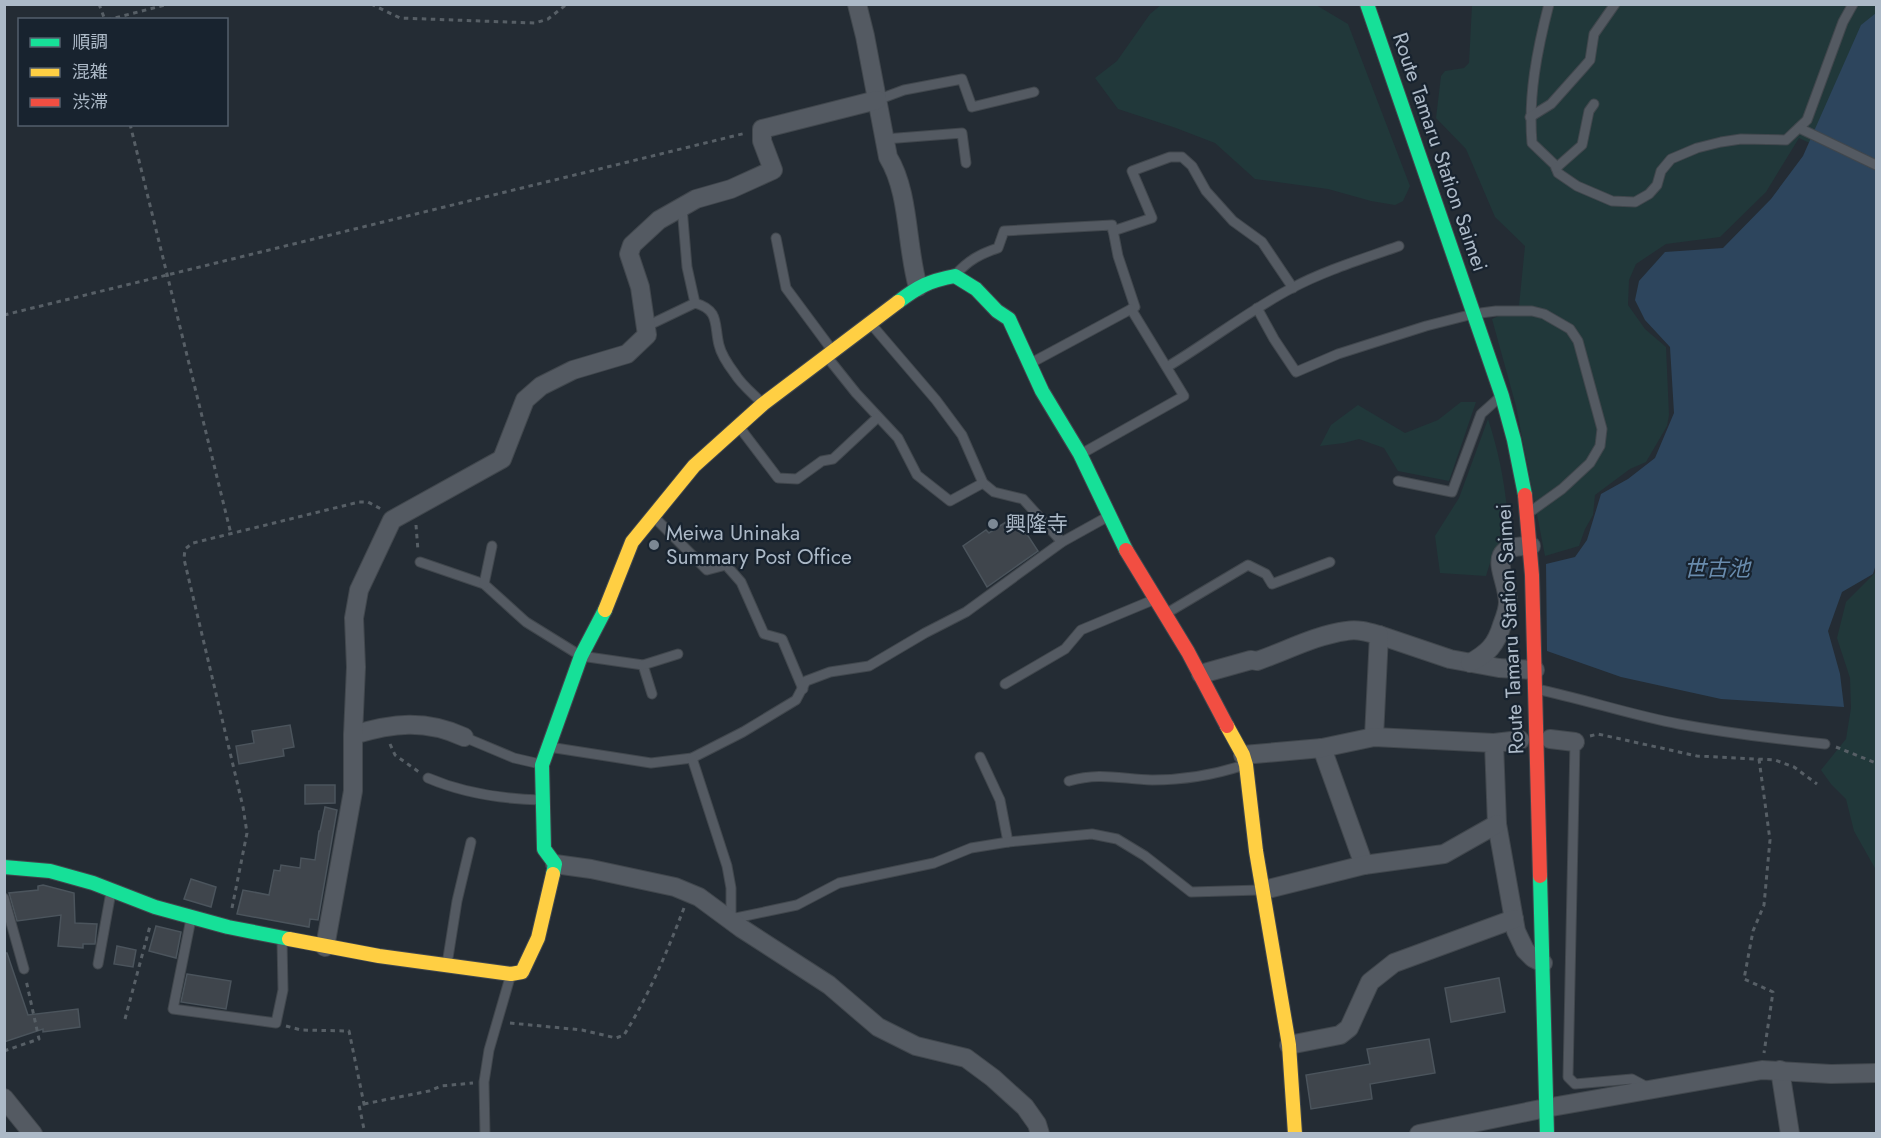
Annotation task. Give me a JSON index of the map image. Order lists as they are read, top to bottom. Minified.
{"streets":{"street":["Route Tamaru Station Saimei"]},"water":["世古池"],"places":["興隆寺","Meiwa Uninaka Summary Post Office"],"legend":["順調","混雑","渋滞"]}
